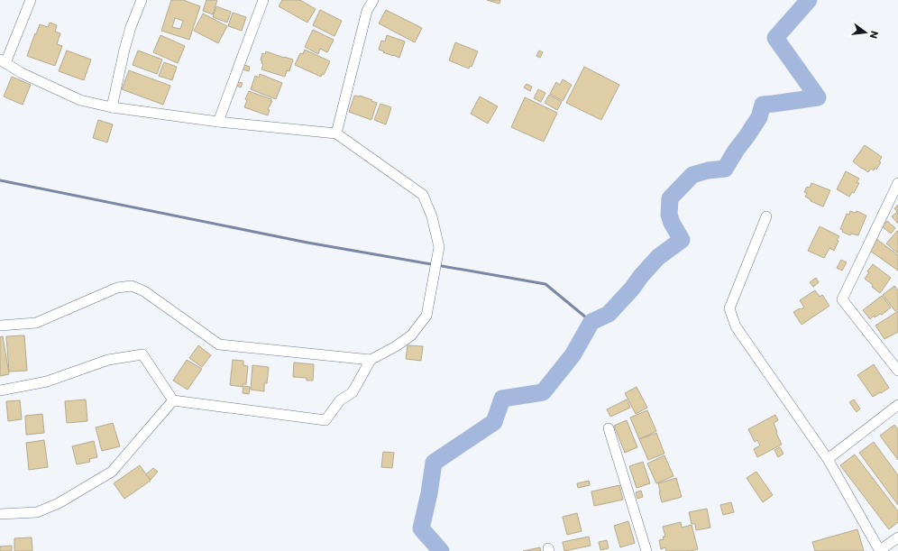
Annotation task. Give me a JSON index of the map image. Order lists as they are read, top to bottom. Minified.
{"north":"right"}
